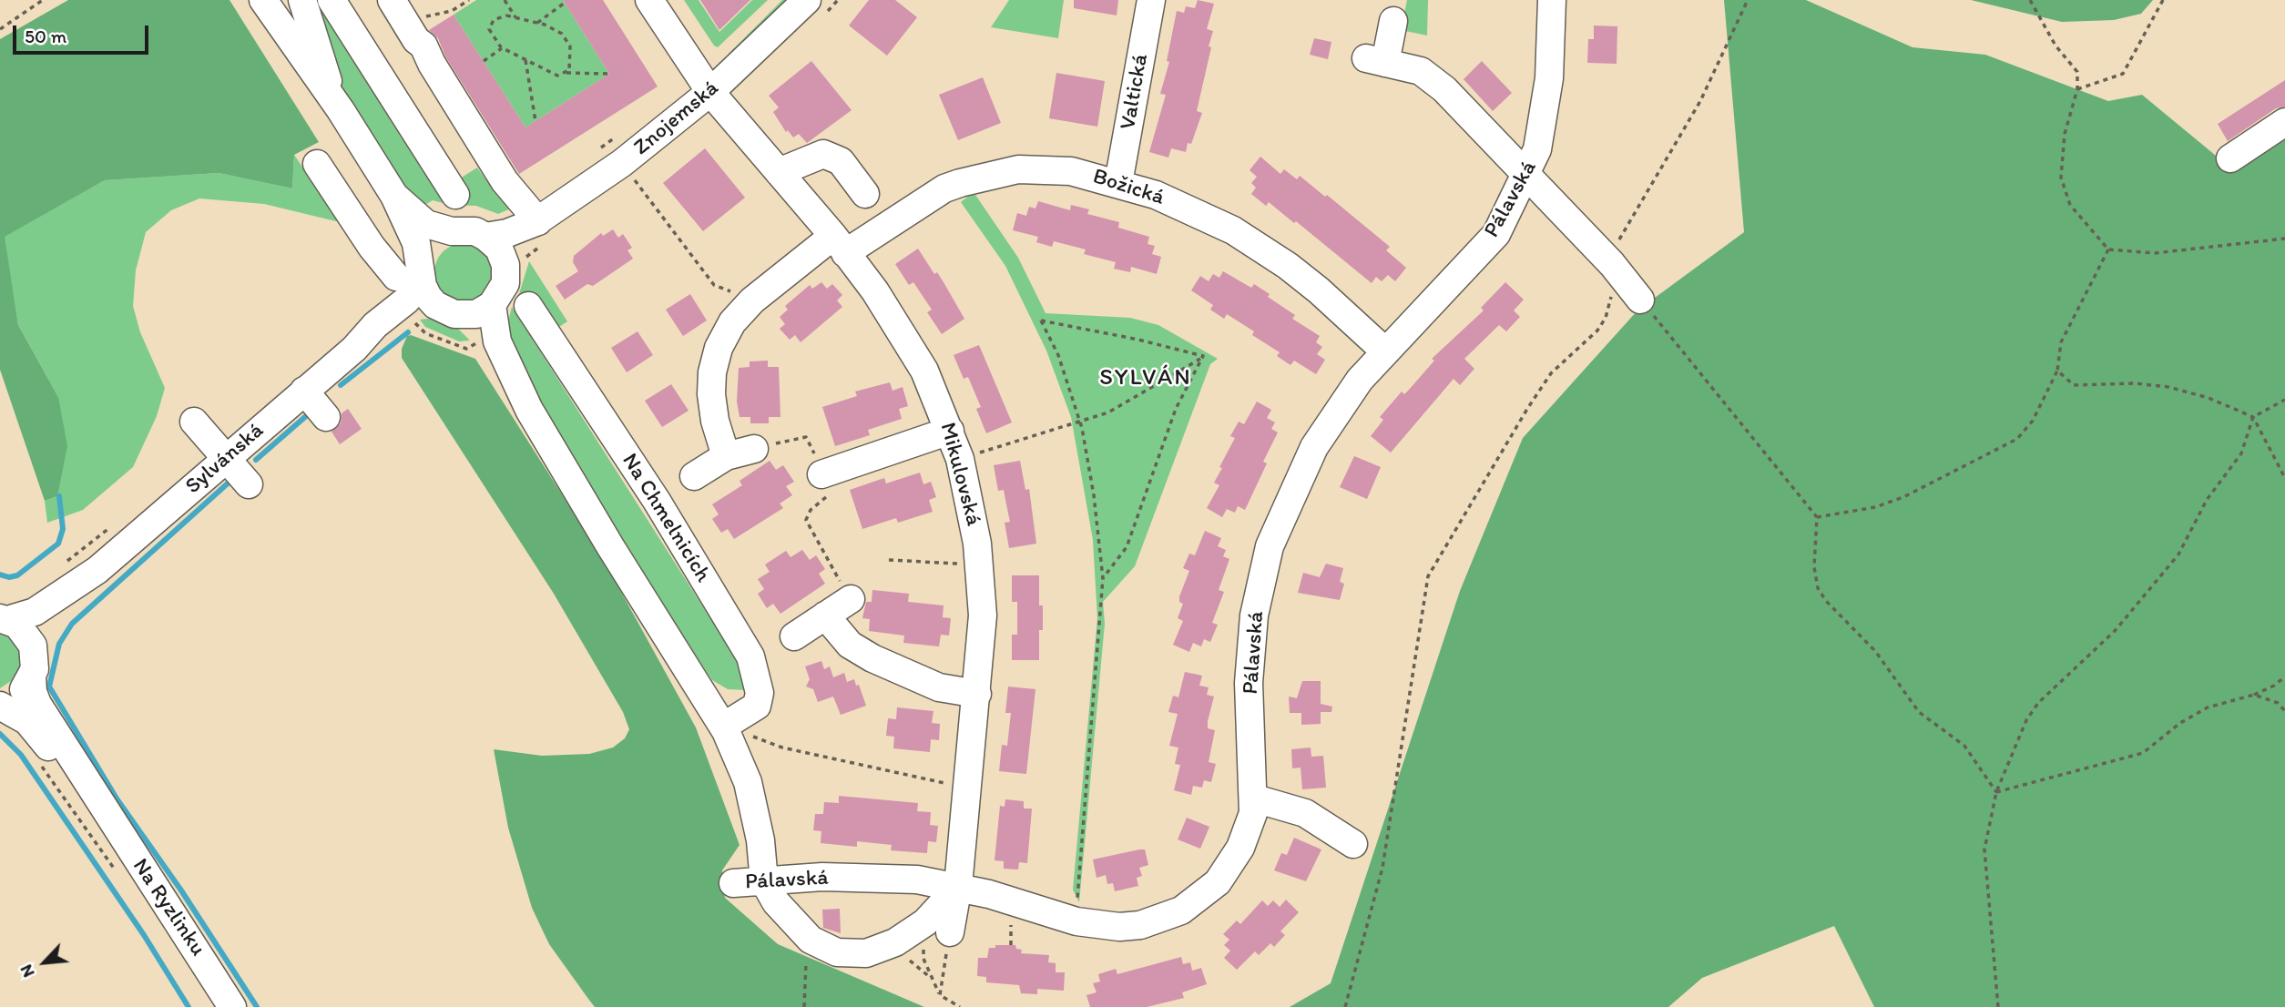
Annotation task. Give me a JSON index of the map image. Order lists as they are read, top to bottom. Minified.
{"streets":{"street":["Valtická","Znojemská","Božická","Pálavská","Sylvánská","Mikulovská","Na Chmelnicích","Na Ryzlinku"]},"crossings":[["Valtická","Božická"],["Znojemská","Sylvánská"],["Znojemská","Mikulovská"],["Božická","Pálavská"],["Božická","Mikulovská"],["Pálavská","Mikulovská"],["Sylvánská","Na Ryzlinku"]],"districts":["SYLVÁN"],"scale_bar":"50 m","north":"bottom left"}
